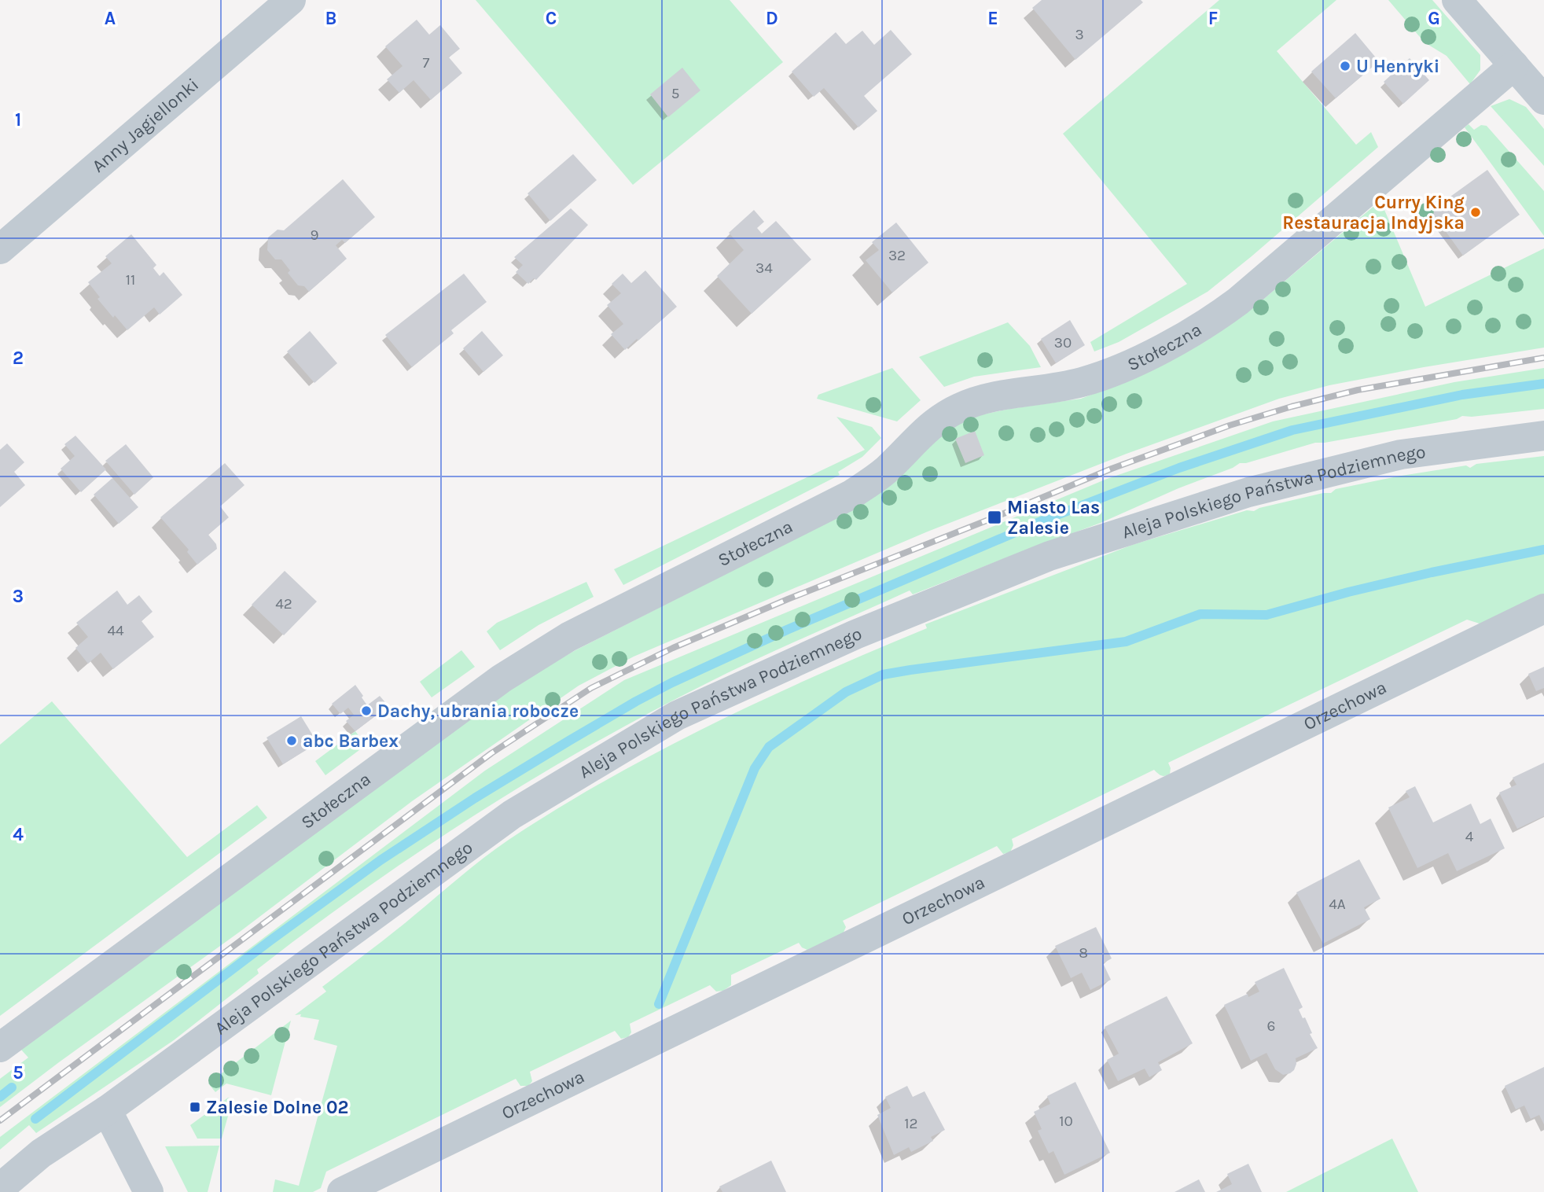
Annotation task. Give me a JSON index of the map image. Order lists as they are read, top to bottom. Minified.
{"streets":{"street":["Anny Jagiellonki","Stołeczna","Aleja Polskiego Państwa Podziemnego","Orzechowa"]},"places":{"other":["U Henryki","Curry King Restauracja Indyjska","Dachy, ubrania robocze","abc Barbex"],"transit":["Miasto Las Zalesie","Zalesie Dolne 02"]},"house_numbers":["3","7","5","9","32","34","11","30","42","44","4","4A","8","6","10","12"],"grid":{"columns":["A","B","C","D","E","F","G"],"rows":["1","2","3","4","5"]}}
